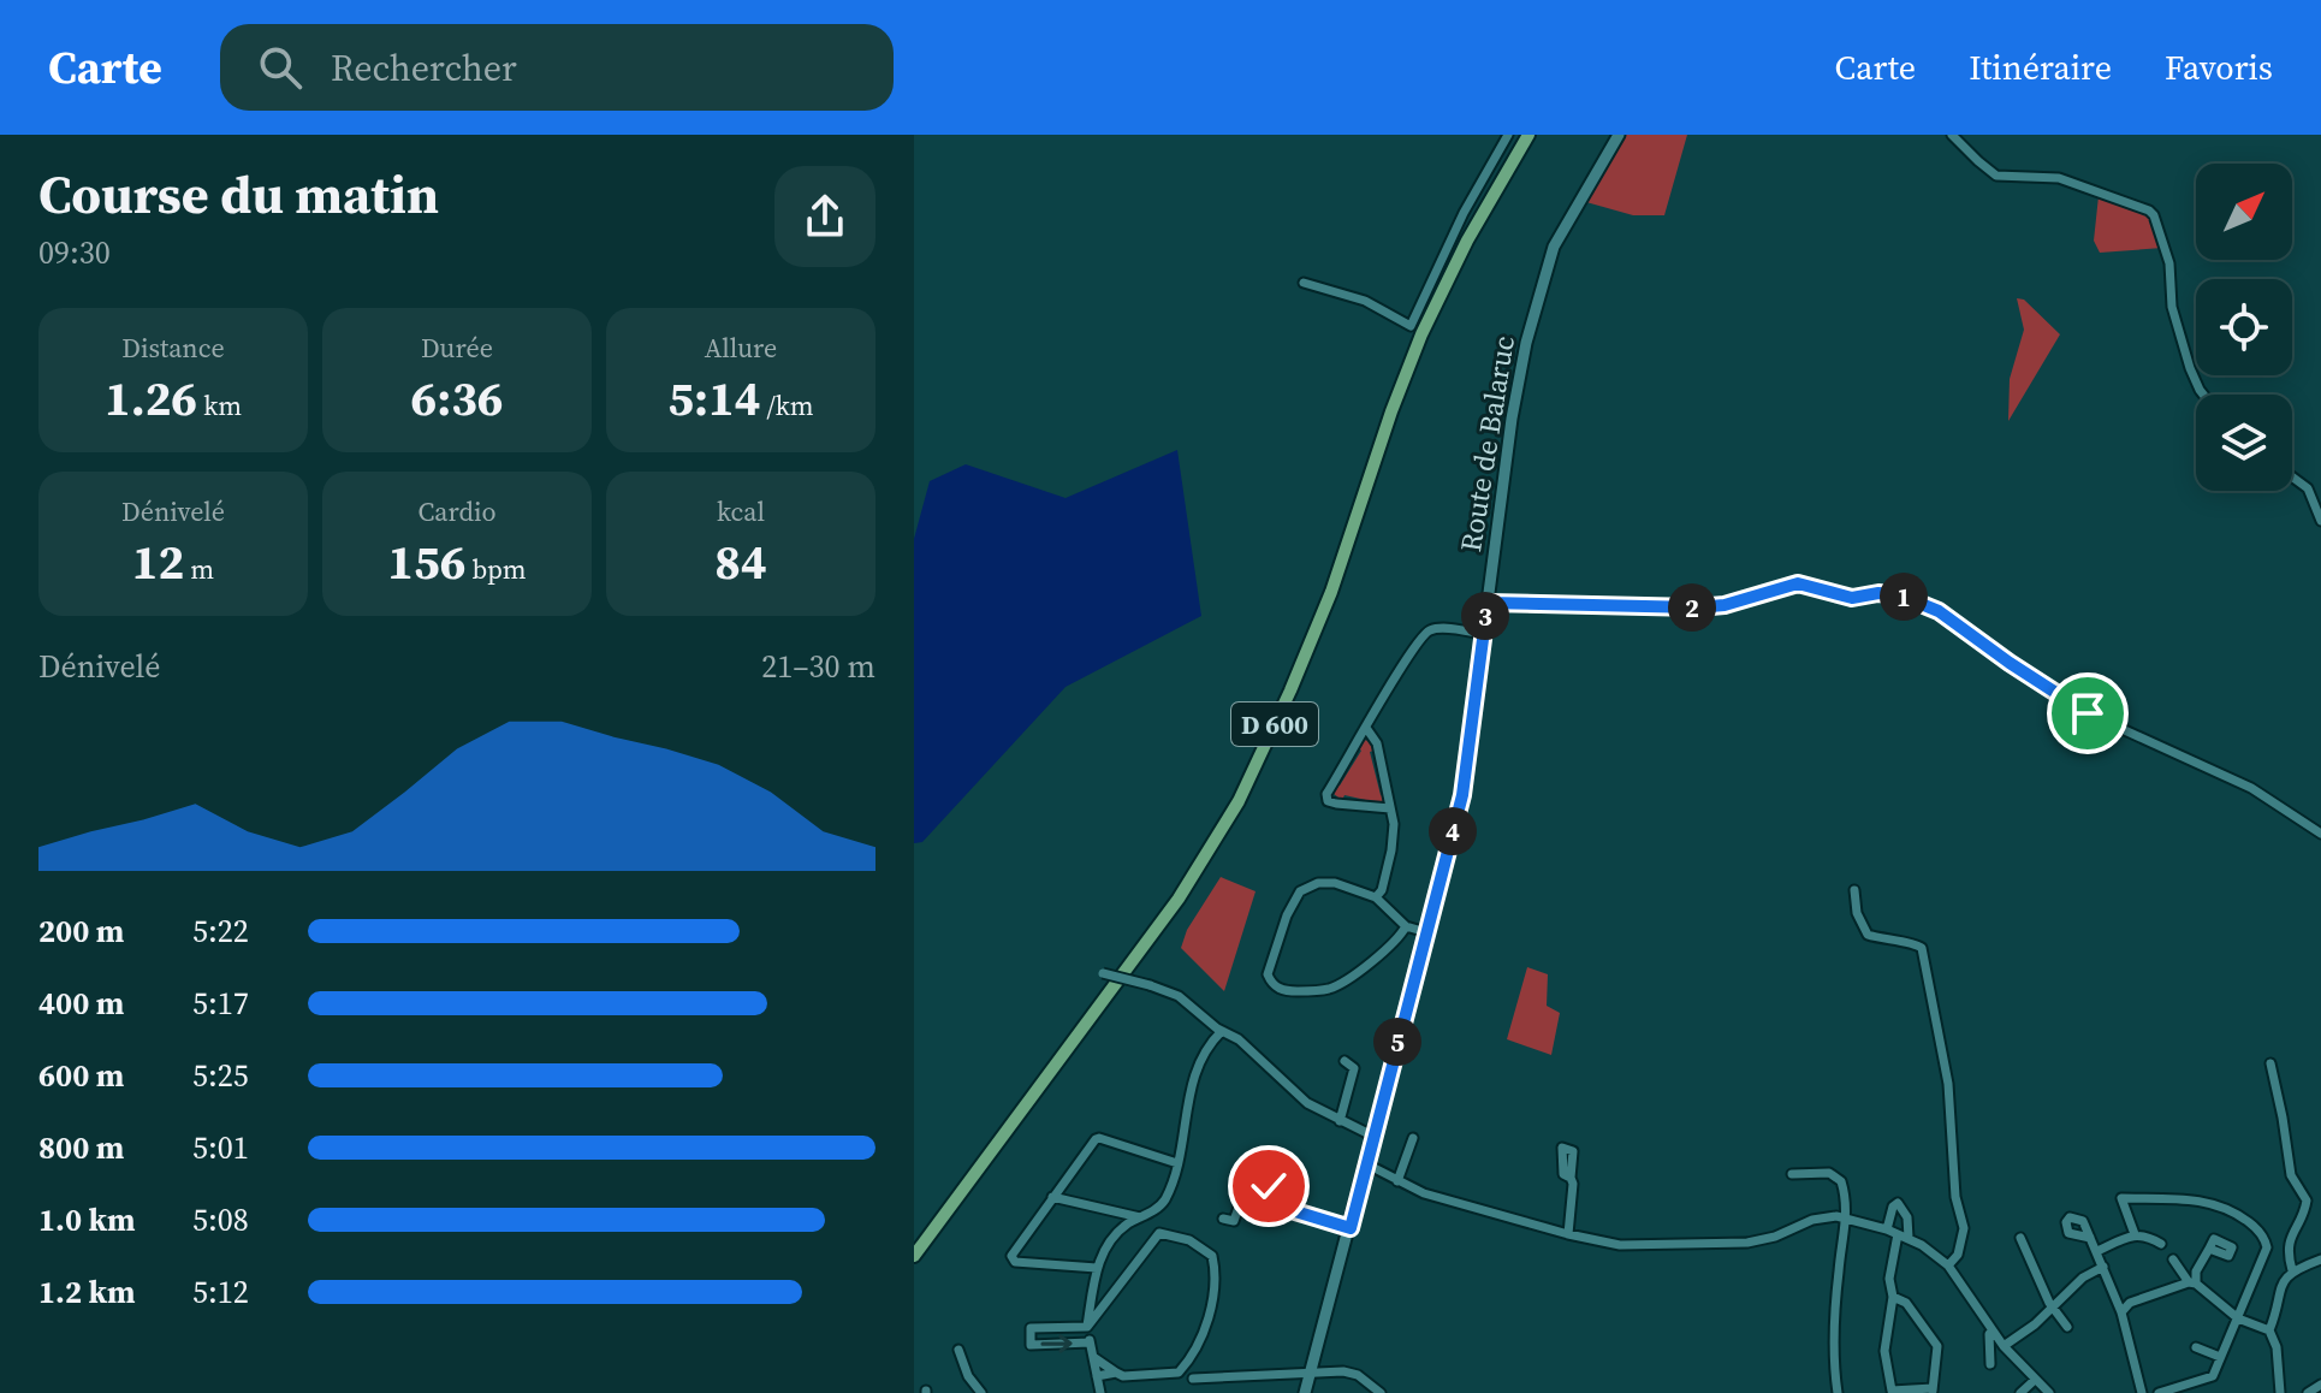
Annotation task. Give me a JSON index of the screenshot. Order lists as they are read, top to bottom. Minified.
{"streets":{"main road":["D 600"],"street":["Route de Balaruc"]},"north":"top right","page":{"header":"Carte","search":"Rechercher","nav":["Carte","Itinéraire","Favoris"],"heading":["Course du matin","09:30"],"stats":[["Distance","1.26 km"],["Durée","6:36"],["Allure","5:14 /km"],["Dénivelé","12 m"],["Cardio","156 bpm"],["kcal","84"]],"pins":["1","2","3","4","5"],"chart":["Dénivelé","21–30 m"],"list":[{"name":"200 m","note":"5:22"},{"name":"400 m","note":"5:17"},{"name":"600 m","note":"5:25"},{"name":"800 m","note":"5:01"},{"name":"1.0 km","note":"5:08"},{"name":"1.2 km","note":"5:12"}]}}
